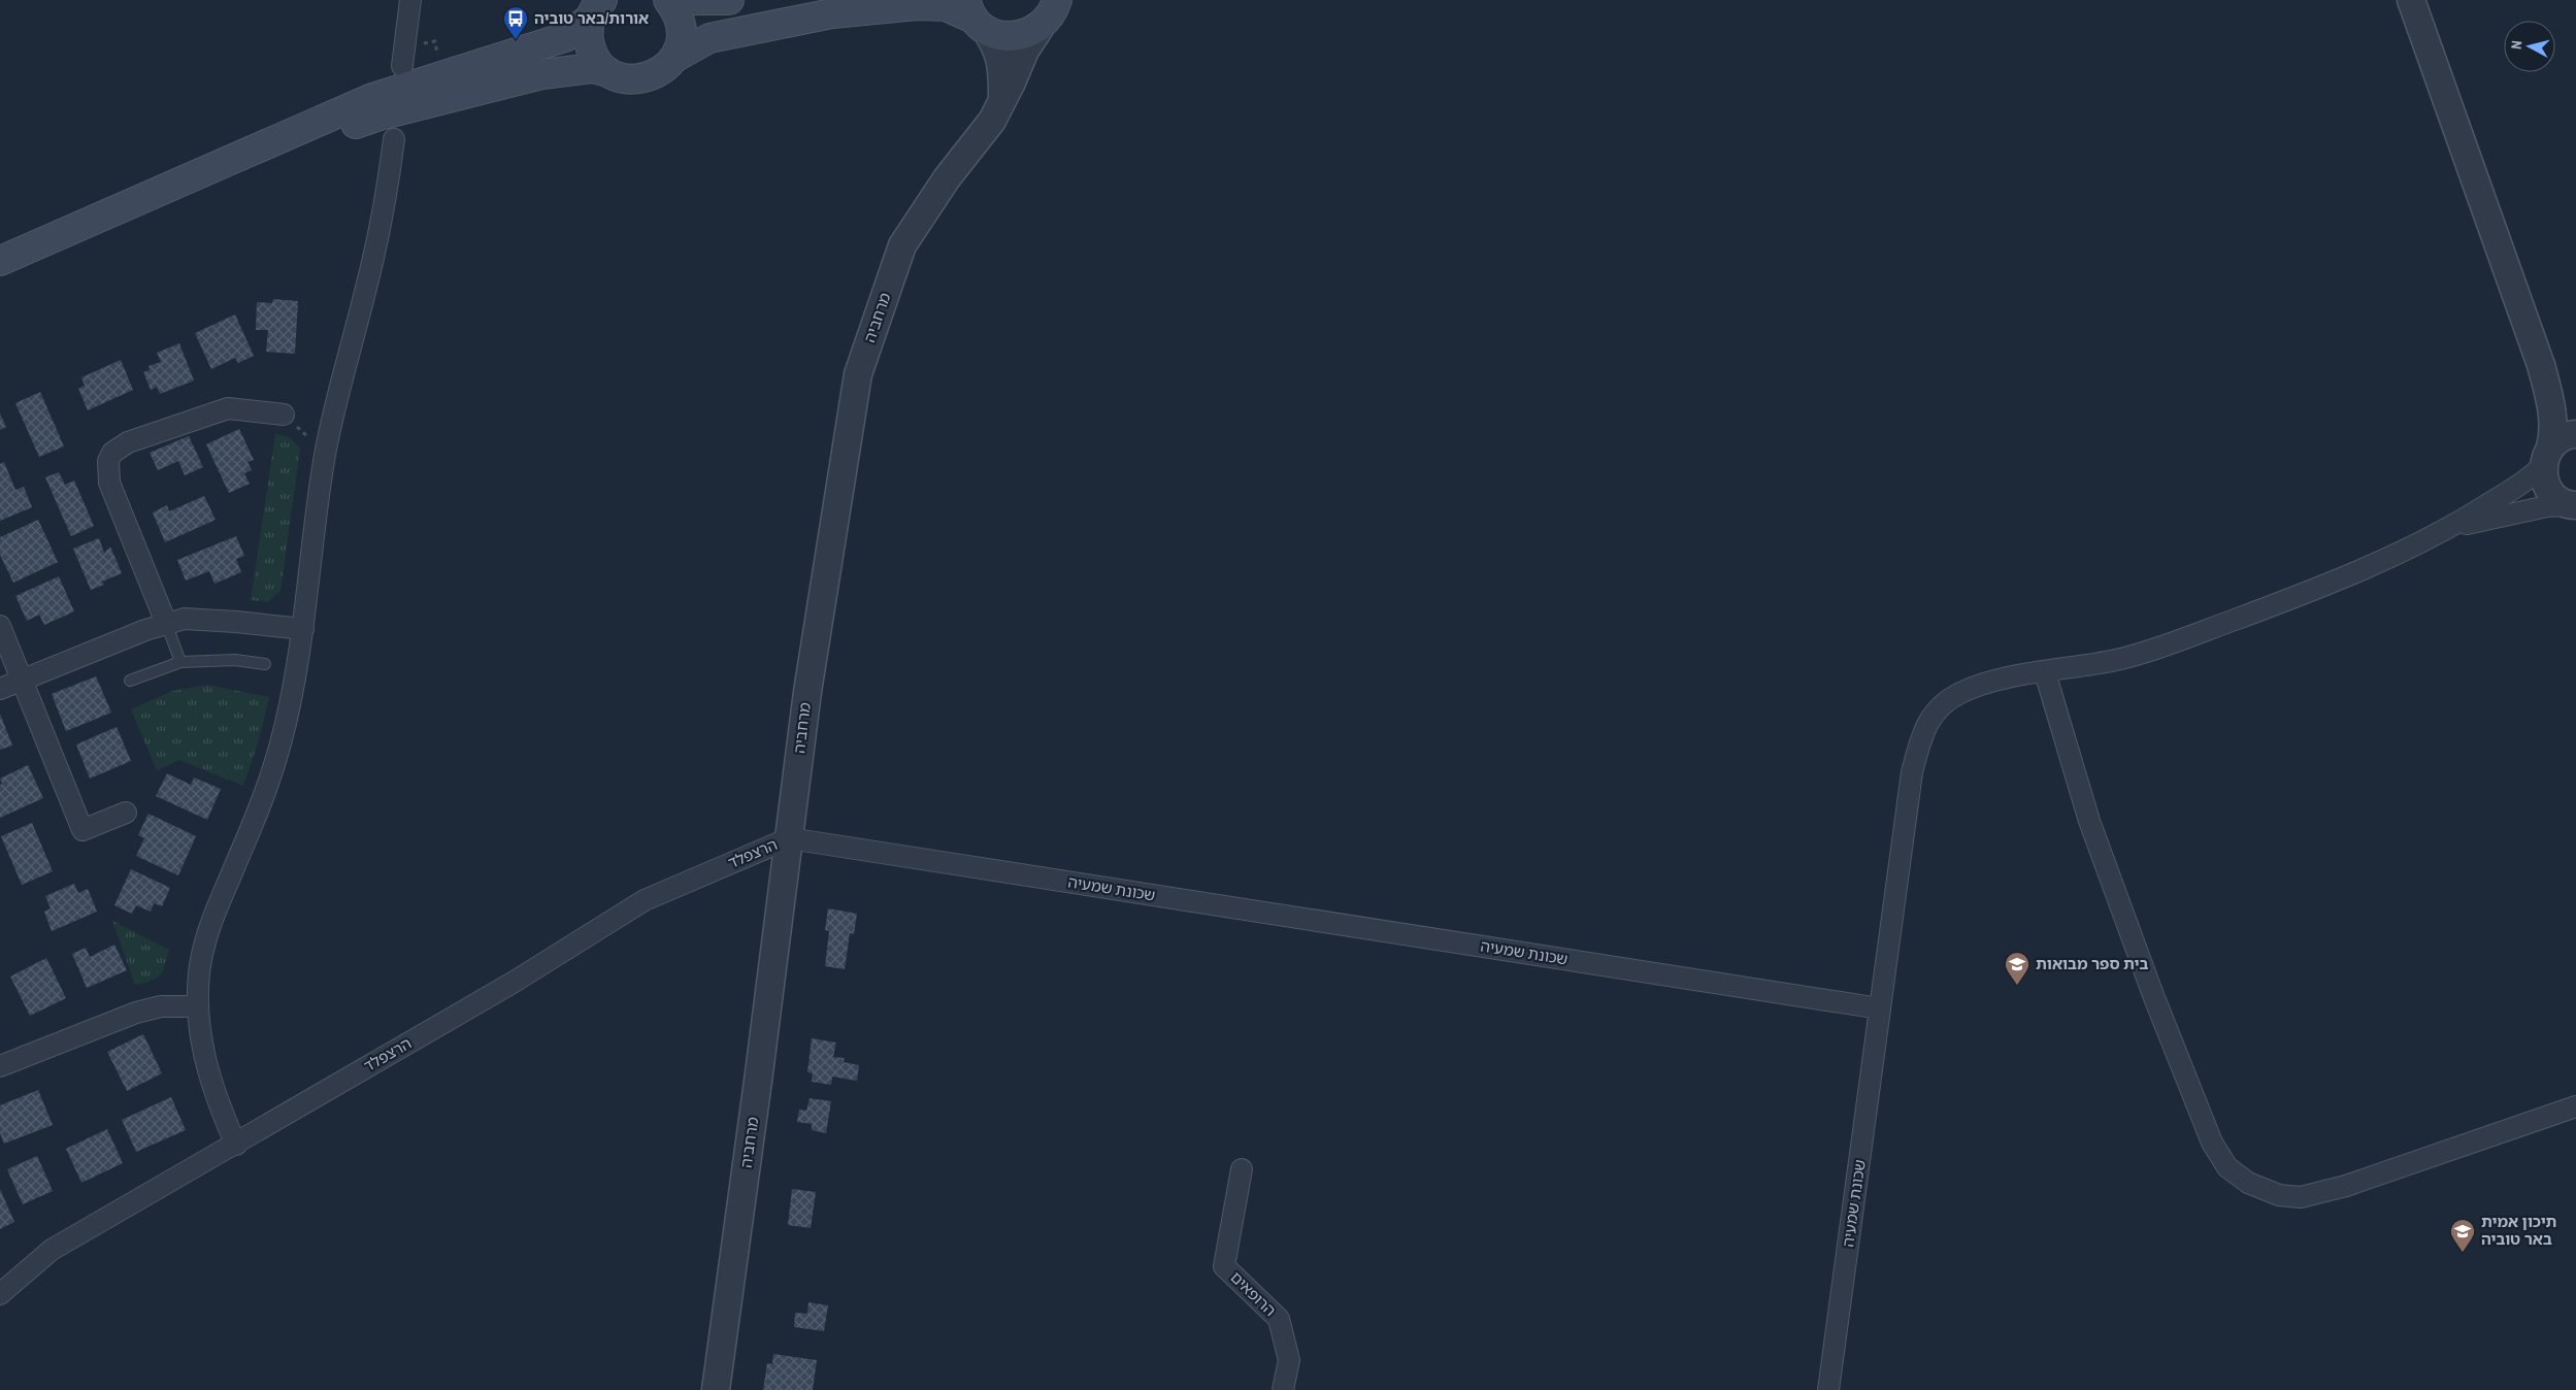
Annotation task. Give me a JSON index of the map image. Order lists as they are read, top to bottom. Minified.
{"streets":{"street":["מרחביה","הרצפלד","שכונת שמעיה","הרופאים"]},"crossings":[["מרחביה","הרצפלד"],["מרחביה","שכונת שמעיה"],["הרצפלד","שכונת שמעיה"]],"places":{"bus stop":["אורות/באר טוביה"],"school or university":["בית ספר מבואות","תיכון אמית באר טוביה"]},"north":"left"}
